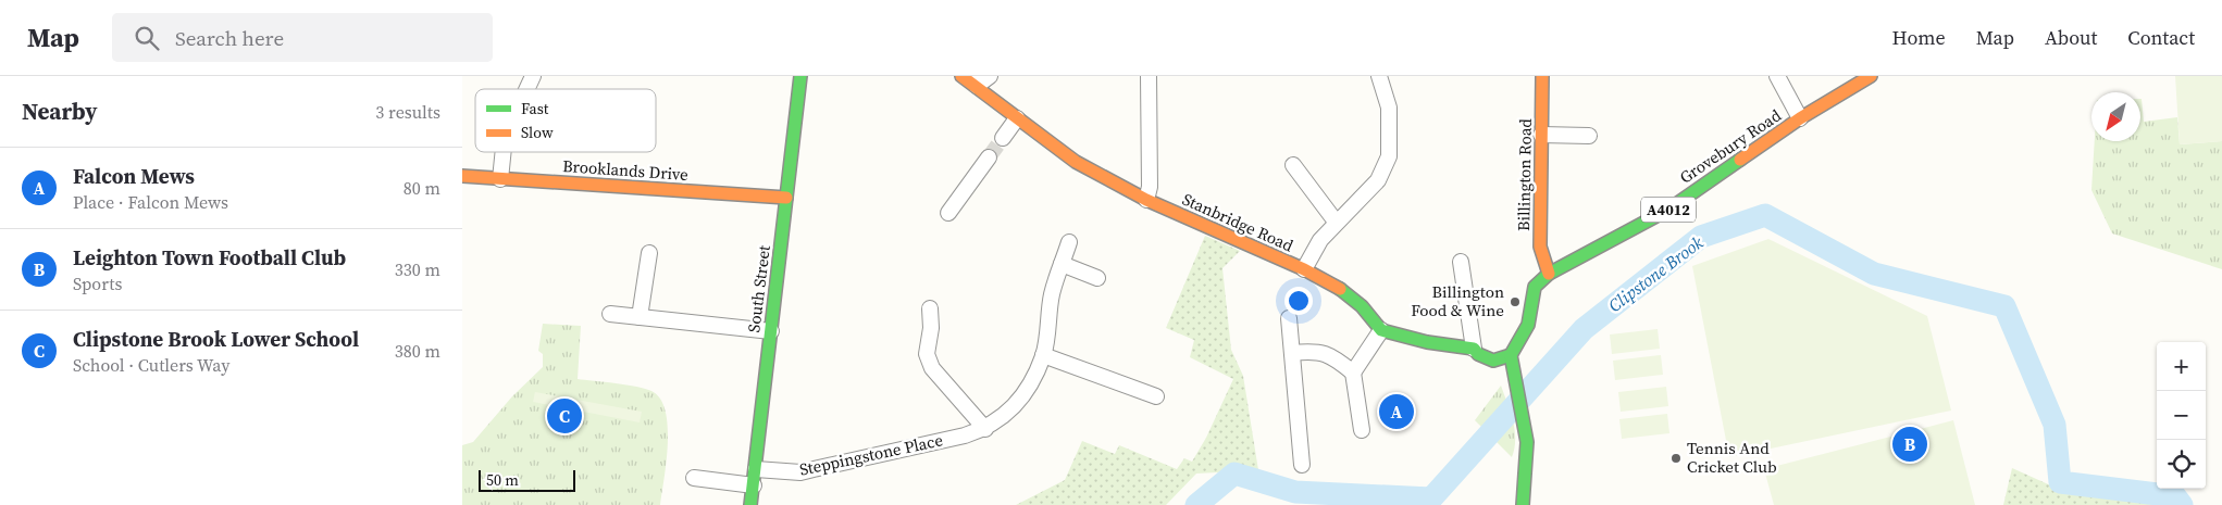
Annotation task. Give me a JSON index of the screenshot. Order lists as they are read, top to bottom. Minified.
{"streets":{"street":["Grovebury Road","Brooklands Drive","Billington Road","A4012","Stanbridge Road","South Street","Steppingstone Place"]},"crossings":[["Grovebury Road","Billington Road"],["Grovebury Road","A4012"],["Brooklands Drive","South Street"],["Billington Road","A4012"],["South Street","Steppingstone Place"]],"water":["Clipstone Brook"],"places":["Billington Food & Wine","Tennis And Cricket Club"],"legend":["Fast","Slow"],"scale_bar":"50 m","north":"bottom left","page":{"header":"Map","search":"Search here","nav":["Home","Map","About","Contact"],"heading":["Nearby","3 results"],"list":[{"mark":"A","name":"Falcon Mews","note":"Place · Falcon Mews","value":"80 m"},{"mark":"B","name":"Leighton Town Football Club","note":"Sports","value":"330 m"},{"mark":"C","name":"Clipstone Brook Lower School","note":"School · Cutlers Way","value":"380 m"}],"map_buttons":["+","−"],"pins":["A","C","B"],"scale":"50 m"}}
